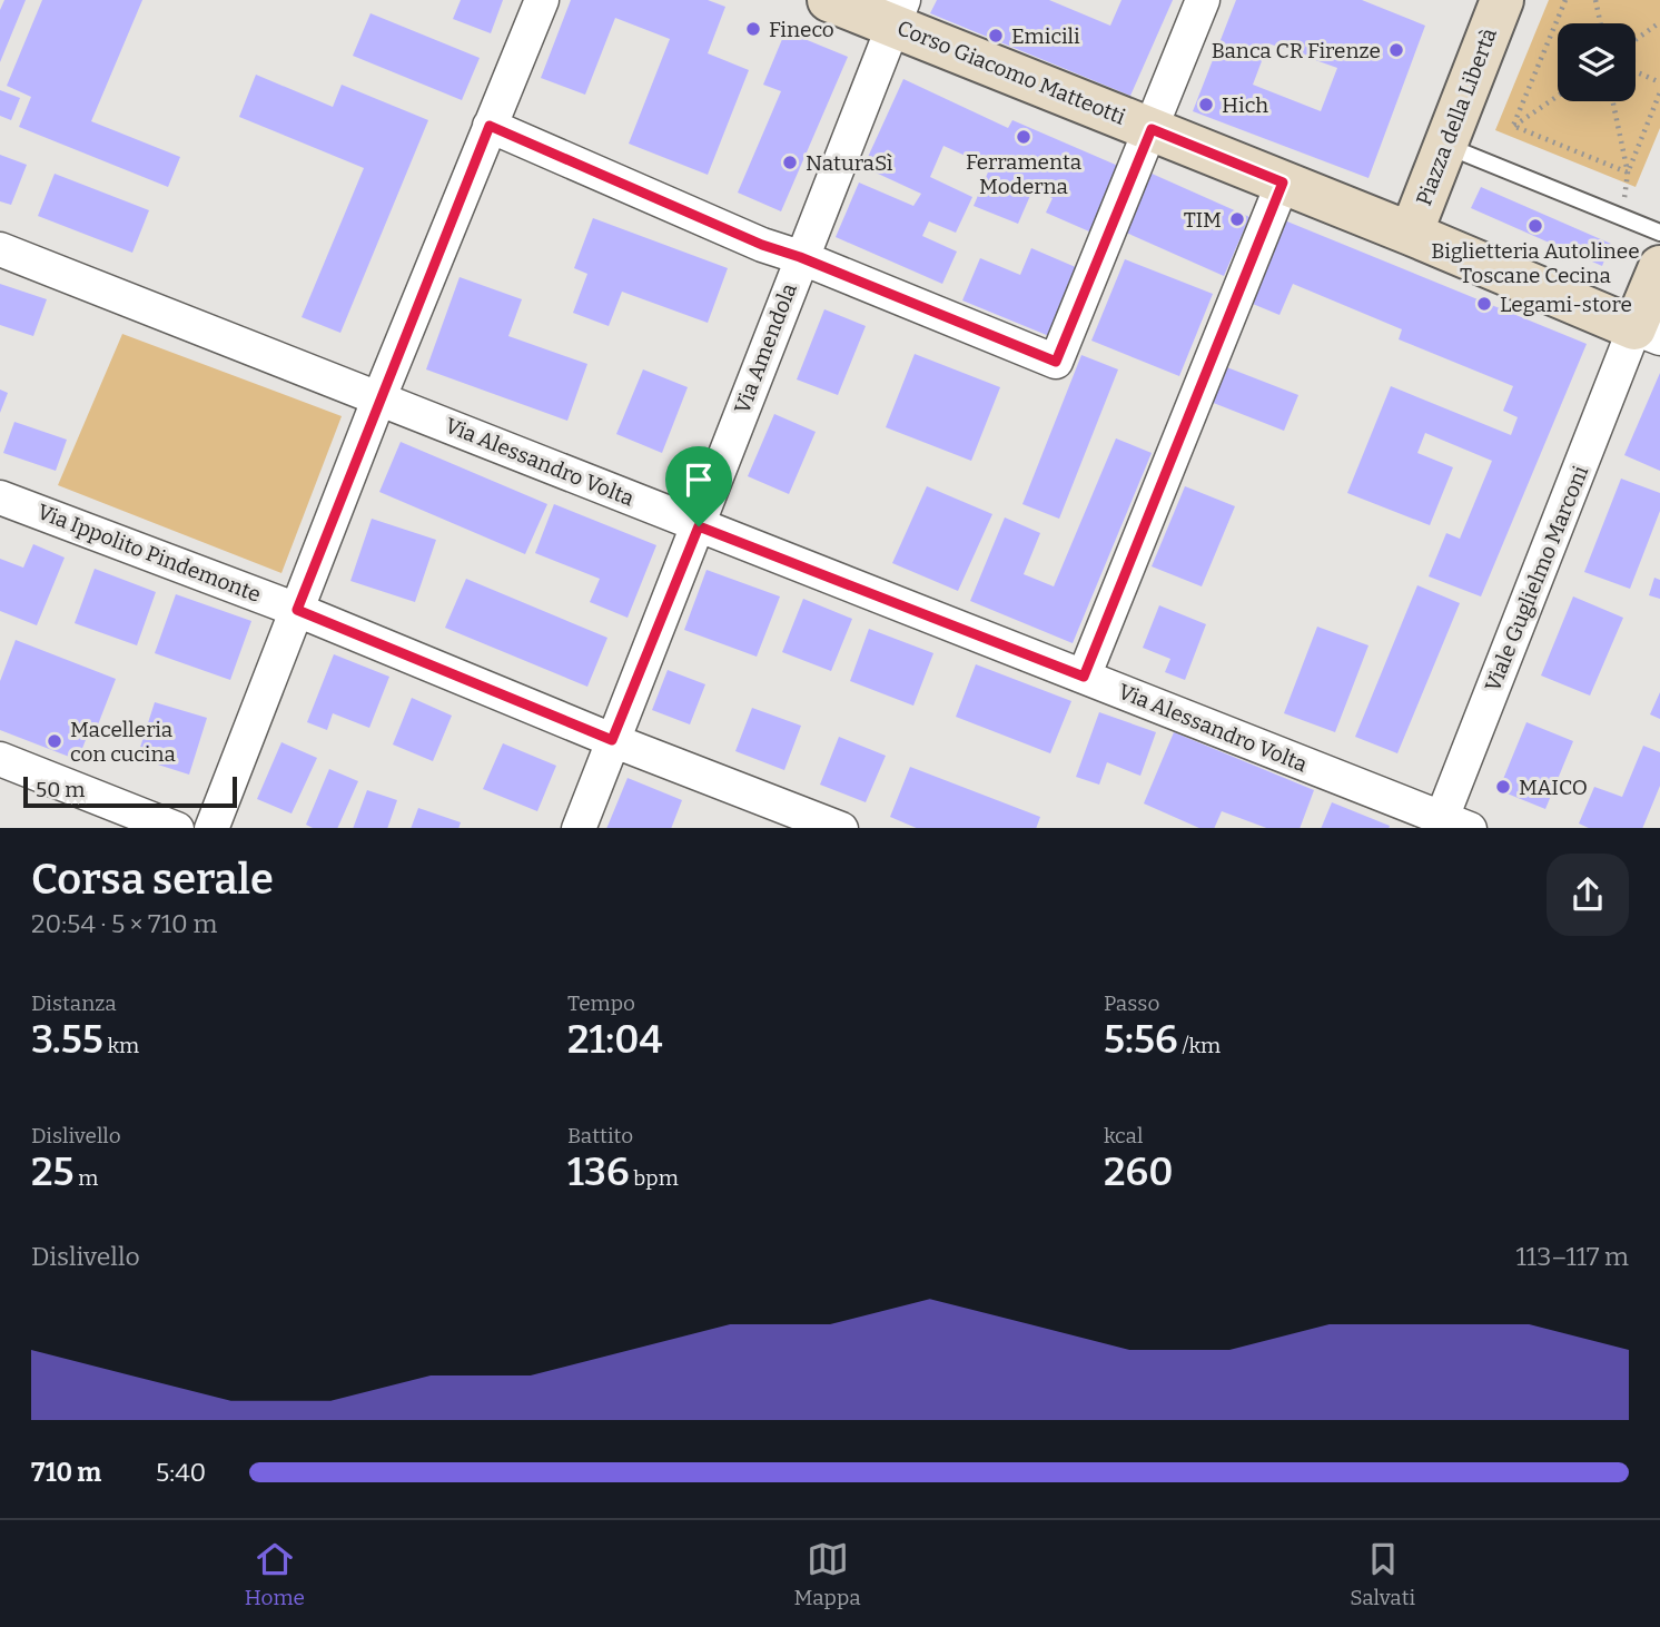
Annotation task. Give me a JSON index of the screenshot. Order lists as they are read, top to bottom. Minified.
{"streets":{"street":["Corso Giacomo Matteotti","Piazza della Libertà","Via Amendola","Via Alessandro Volta","Via Ippolito Pindemonte","Viale Guglielmo Marconi"]},"crossings":[["Corso Giacomo Matteotti","Piazza della Libertà"],["Corso Giacomo Matteotti","Via Amendola"],["Corso Giacomo Matteotti","Viale Guglielmo Marconi"],["Via Amendola","Via Alessandro Volta"],["Via Amendola","Via Ippolito Pindemonte"],["Via Alessandro Volta","Viale Guglielmo Marconi"]],"places":["Fineco","Emicili","Banca CR Firenze","Hich","Ferramenta Moderna","NaturaSì","TIM","Biglietteria Autolinee Toscane Cecina","Legami-store","Macelleria con cucina","MAICO"],"scale_bar":"50 m","page":{"scale":"50 m","heading":["Corsa serale","20:54 · 5 × 710 m"],"stats":[["Distanza","3.55 km"],["Tempo","21:04"],["Passo","5:56 /km"],["Dislivello","25 m"],["Battito","136 bpm"],["kcal","260"]],"chart":["Dislivello","113–117 m"],"list":[{"name":"710 m","note":"5:40"}],"tabs":["Home","Mappa","Salvati"]}}
